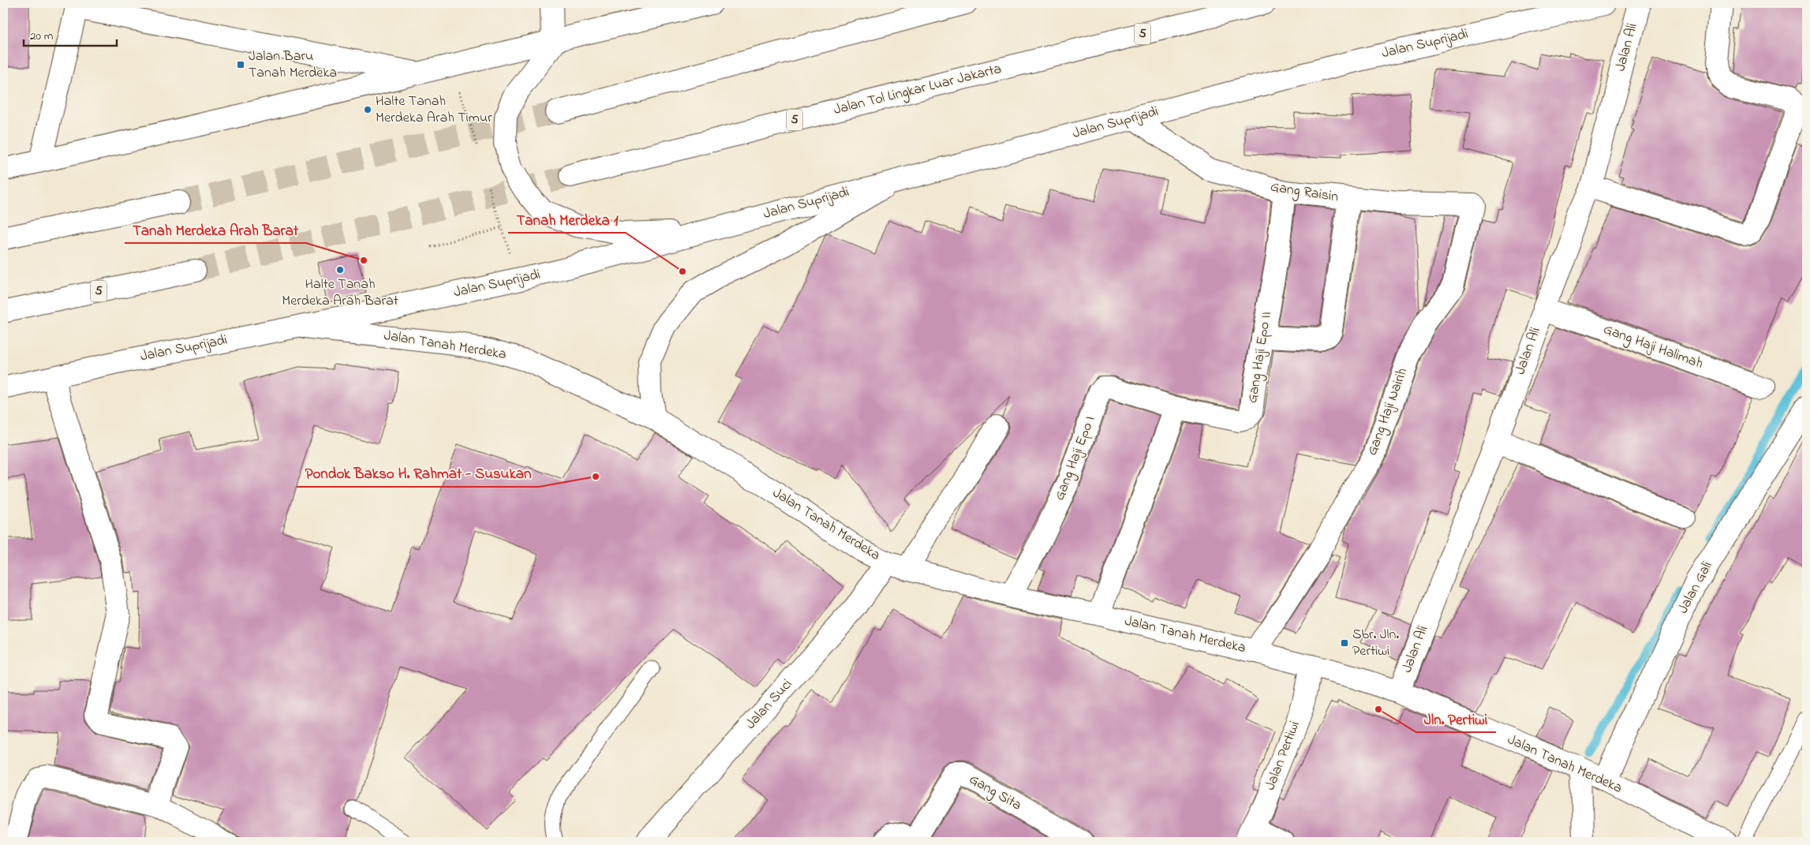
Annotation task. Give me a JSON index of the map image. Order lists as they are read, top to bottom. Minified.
{"streets":{"main road":["5","Jalan Suprijadi","Jalan Ali","Jalan Tol Lingkar Luar Jakarta","Gang Raisin","Jalan Tanah Merdeka","Gang Haji Halimah","Gang Haji Epo II","Gang Haji Nairih","Gang Haji Epo I","Jalan Gali","Jalan Suci","Jalan Pertiwi","Gang Sita"]},"crossings":[["Jalan Suprijadi","Gang Raisin"],["Jalan Suprijadi","Jalan Tanah Merdeka"],["Jalan Ali","Jalan Tanah Merdeka"],["Jalan Ali","Gang Haji Halimah"],["Gang Raisin","Gang Haji Epo II"],["Gang Raisin","Gang Haji Nairih"],["Jalan Tanah Merdeka","Gang Haji Nairih"],["Jalan Tanah Merdeka","Gang Haji Epo I"],["Jalan Tanah Merdeka","Jalan Gali"],["Jalan Tanah Merdeka","Jalan Suci"],["Jalan Tanah Merdeka","Jalan Pertiwi"],["Gang Haji Epo II","Gang Haji Epo I"]],"places":{"transit":["Jalan Baru Tanah Merdeka","Sbr. Jln. Pertiwi"],"other":["Halte Tanah Merdeka Arah Timur","Tanah Merdeka Arah Barat","Halte Tanah Merdeka Arah Barat","Tanah Merdeka 1","Pondok Bakso H. Rahmat - Susukan","Jln. Pertiwi"]},"scale_bar":"20 m"}
